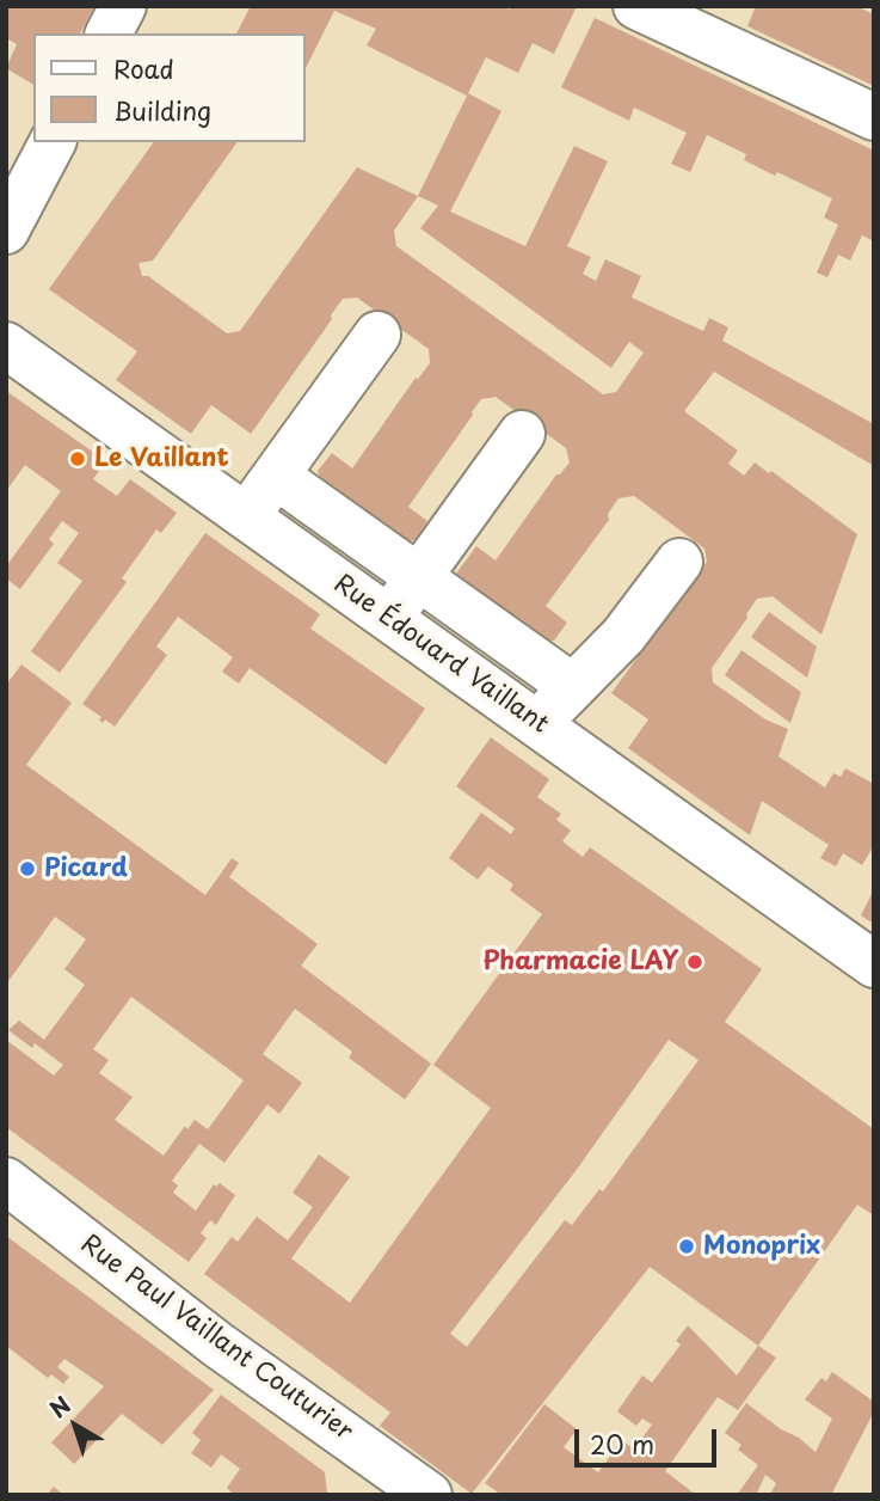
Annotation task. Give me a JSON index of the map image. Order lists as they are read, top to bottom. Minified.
{"streets":{"street":["Rue Édouard Vaillant","Rue Paul Vaillant Couturier"]},"places":["Le Vaillant","Picard","Pharmacie LAY","Monoprix"],"legend":["Road","Building"],"scale_bar":"20 m","north":"top left"}
